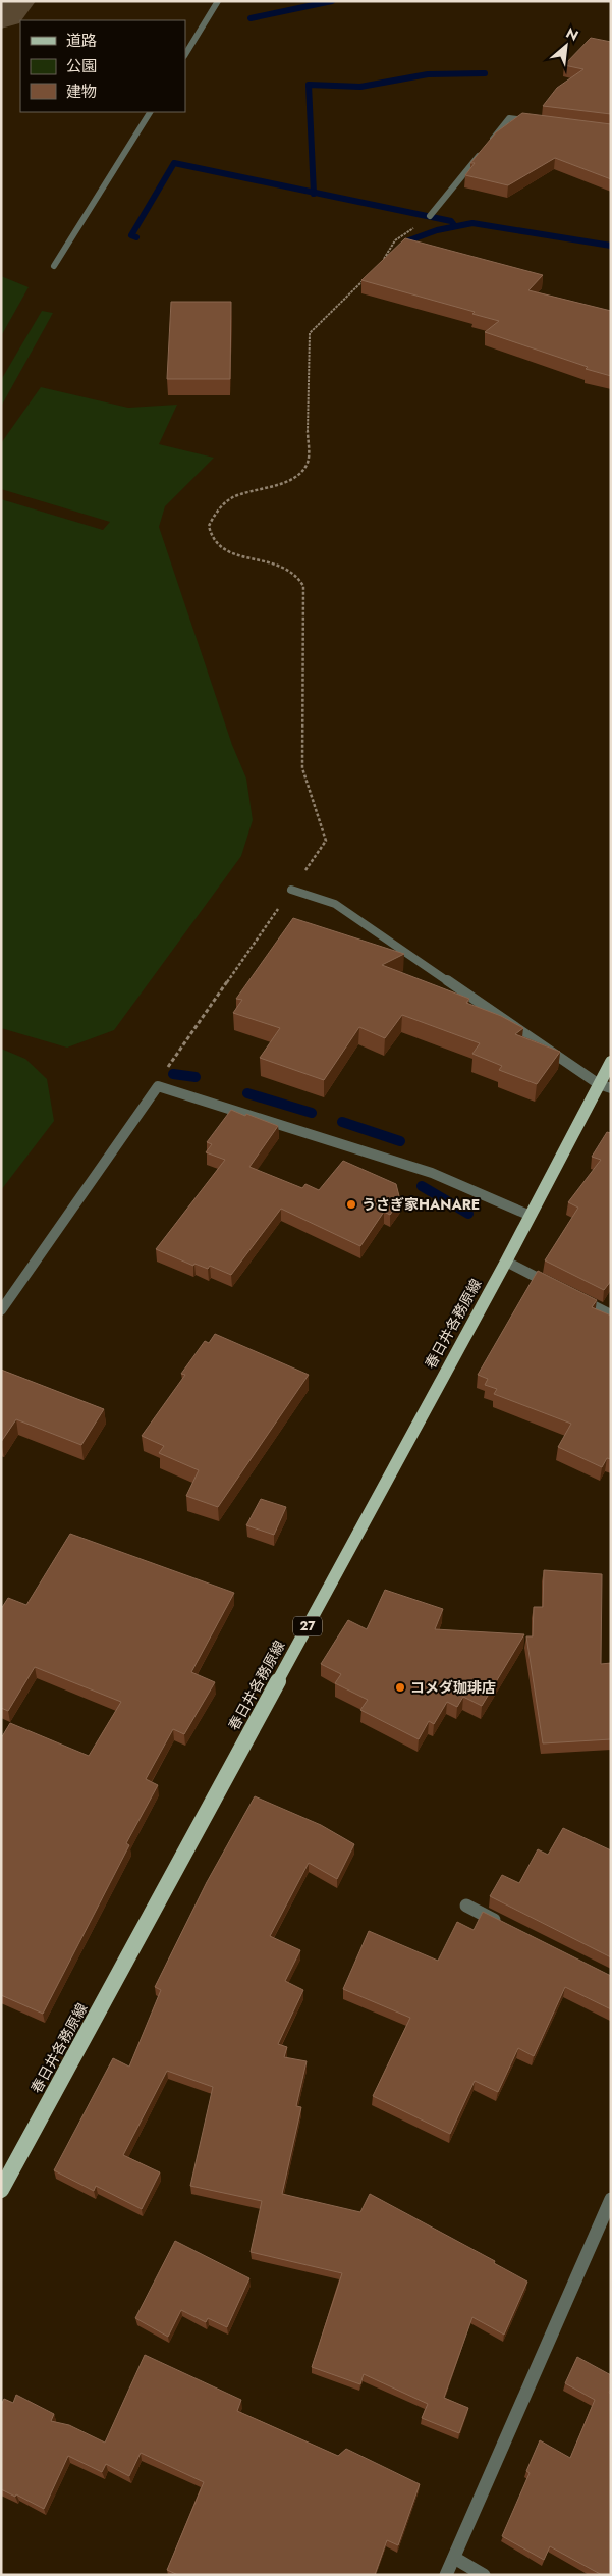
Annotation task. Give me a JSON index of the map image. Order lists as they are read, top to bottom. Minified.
{"streets":{"main road":["春日井各務原線","27"]},"places":["うさぎ家HANARE","コメダ珈琲店"],"legend":["道路","公園","建物"],"north":"top right"}
